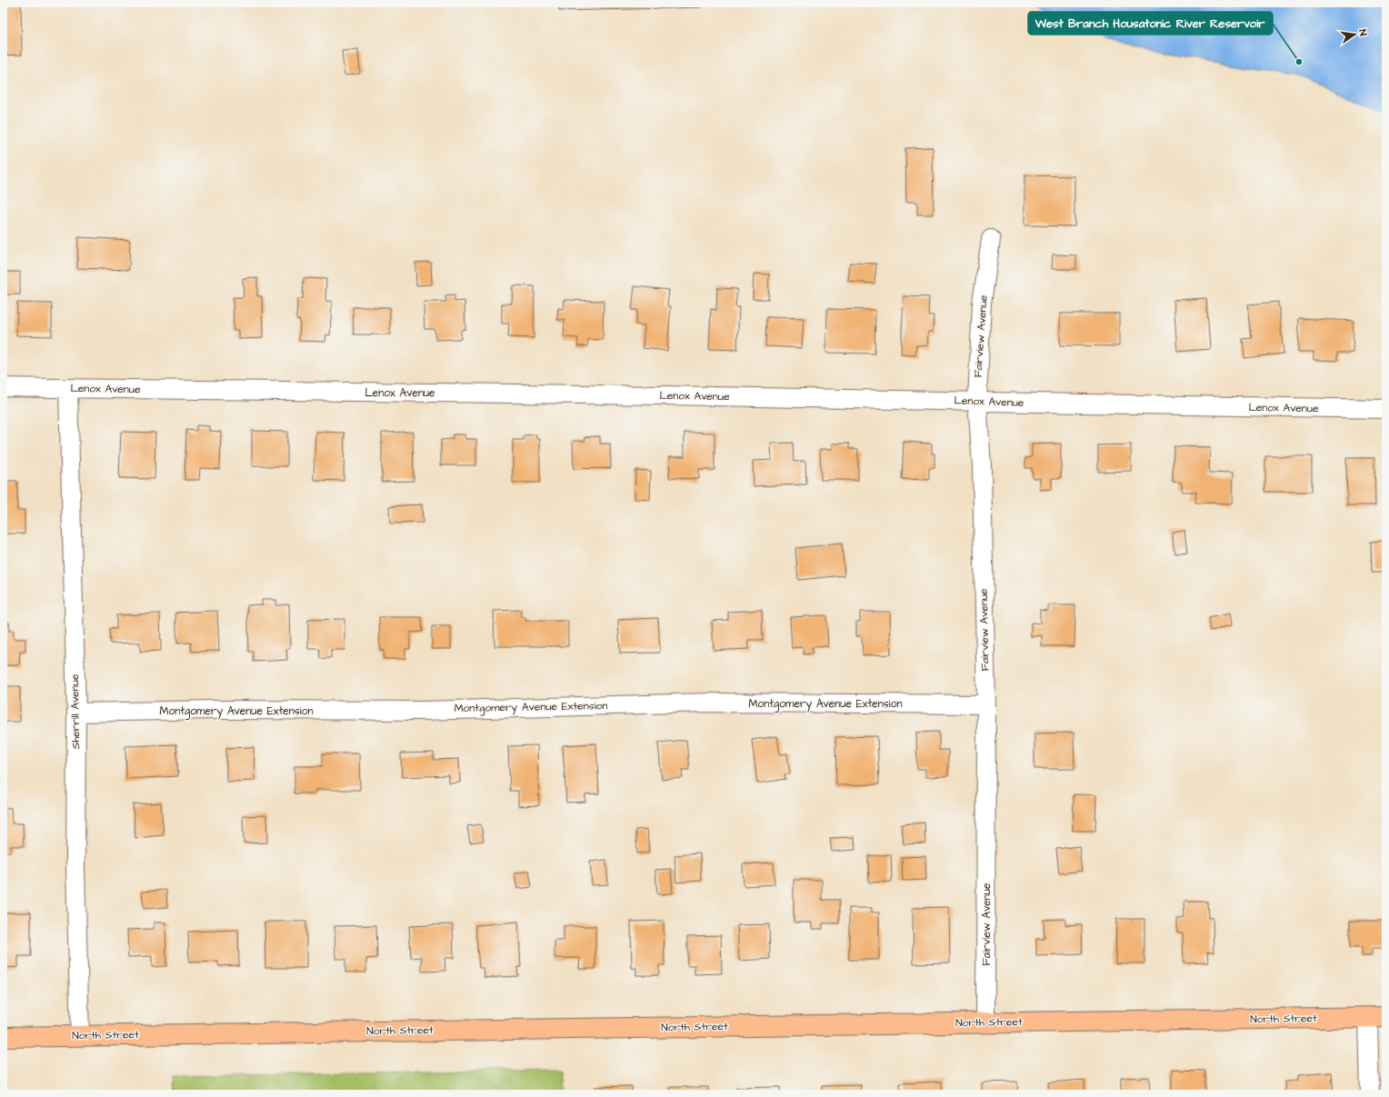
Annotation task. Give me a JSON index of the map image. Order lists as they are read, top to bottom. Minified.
{"streets":{"main road":["North Street"],"street":["Fairview Avenue","Lenox Avenue","Montgomery Avenue Extension","Sherrill Avenue"]},"crossings":[["Fairview Avenue","Lenox Avenue"],["Fairview Avenue","Montgomery Avenue Extension"],["Fairview Avenue","North Street"],["Lenox Avenue","Sherrill Avenue"],["Montgomery Avenue Extension","Sherrill Avenue"],["Sherrill Avenue","North Street"]],"places":["West Branch Housatonic River Reservoir"],"north":"right"}
